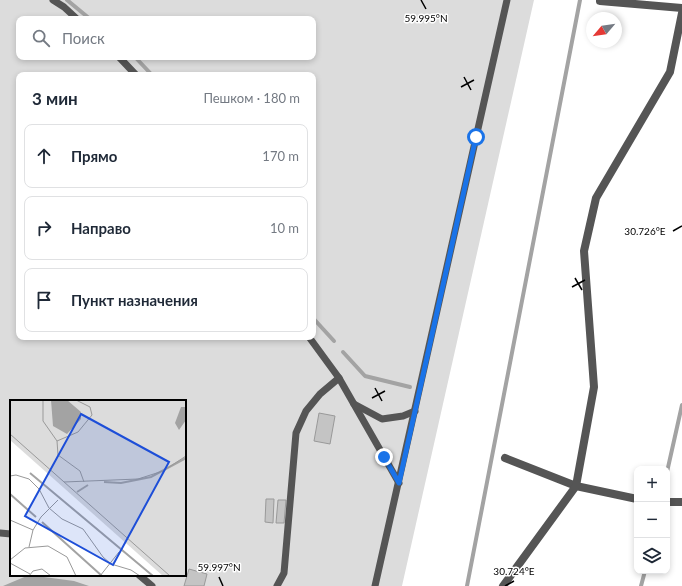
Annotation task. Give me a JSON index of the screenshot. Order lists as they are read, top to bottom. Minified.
{"north":"bottom left","page":{"search":"Поиск","heading":["3 мин","Пешком · 180 m"],"list":[["Прямо","170 m"],["Направо","10 m"],"Пункт назначения"],"map_buttons":["+","−"]},"coordinates":["59.995°N","30.726°E","59.997°N","30.724°E"]}
